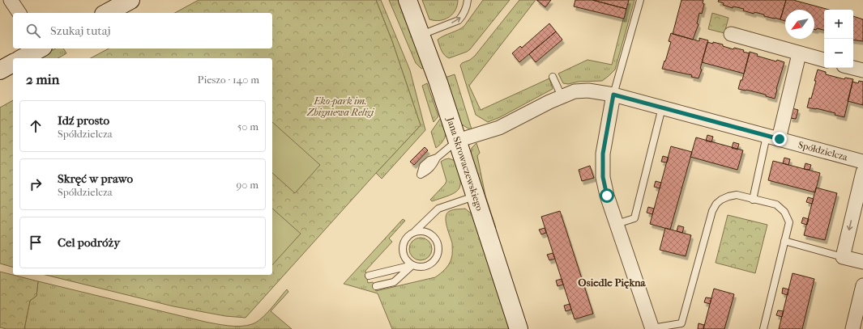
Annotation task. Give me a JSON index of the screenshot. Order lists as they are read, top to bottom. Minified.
{"streets":{"street":["Spółdzielcza","Jana Skrowaczewskiego"]},"crossings":[["Spółdzielcza","Jana Skrowaczewskiego"]],"districts":["Osiedle Piękna"],"parks":["Eko-park im. Zbigniewa Religi"],"north":"bottom left","page":{"map_buttons":["+","−"],"search":"Szukaj tutaj","heading":["2 min","Pieszo · 140 m"],"list":[["Idź prosto","Spółdzielcza","50 m"],["Skręć w prawo","Spółdzielcza","90 m"],"Cel podróży"]}}
